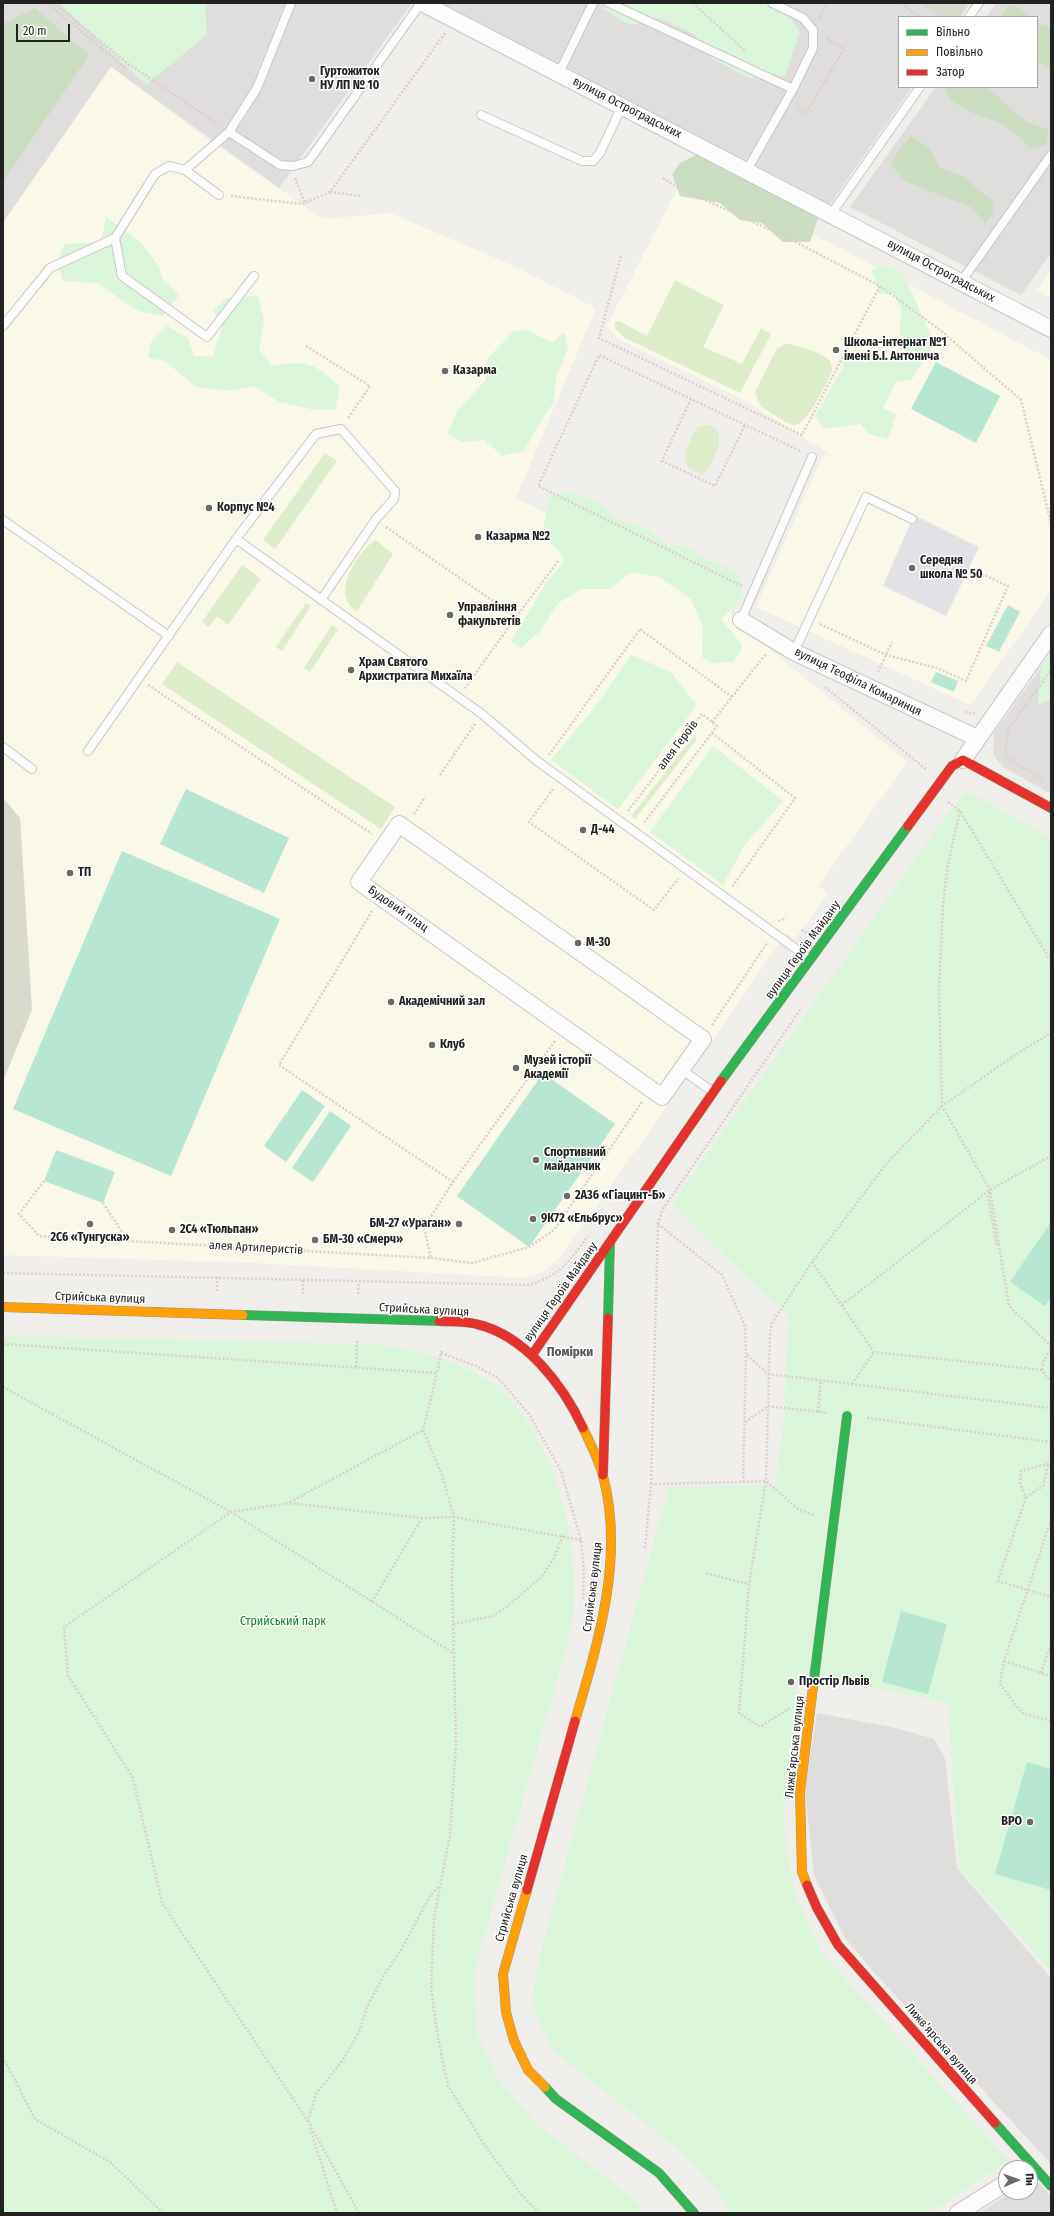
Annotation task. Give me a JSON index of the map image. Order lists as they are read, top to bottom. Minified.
{"streets":{"main road":["вулиця Героїв Майдану","Стрийська вулиця","Лижвʼярська вулиця"],"street":["вулиця Остроградських","вулиця Теофіла Комаринця","Будовий плац"],"path":["алея Героїв","алея Артилеристів"]},"crossings":[["Будовий плац","алея Артилеристів"],["вулиця Героїв Майдану","Стрийська вулиця"]],"districts":["Помірки"],"parks":["Стрийський парк"],"places":["Гуртожиток НУ ЛП № 10","Школа-інтернат №1 імені Б.І. Антонича","Казарма","Корпус №4","Казарма №2","Середня школа № 50","Управління факультетів","Храм Святого Архистратига Михаїла","Д-44","ТП","М-30","Академічний зал","Клуб","Музей історії Академії","Спортивний майданчик","2А36 «Гіацинт-Б»","9К72 «Ельбрус»","2С6 «Тунгуска»","БМ-27 «Ураган»","2С4 «Тюльпан»","БМ-30 «Смерч»","Простір Львів","ВРО"],"legend":["Вільно","Повільно","Затор"],"scale_bar":"20 m","north":"right"}
